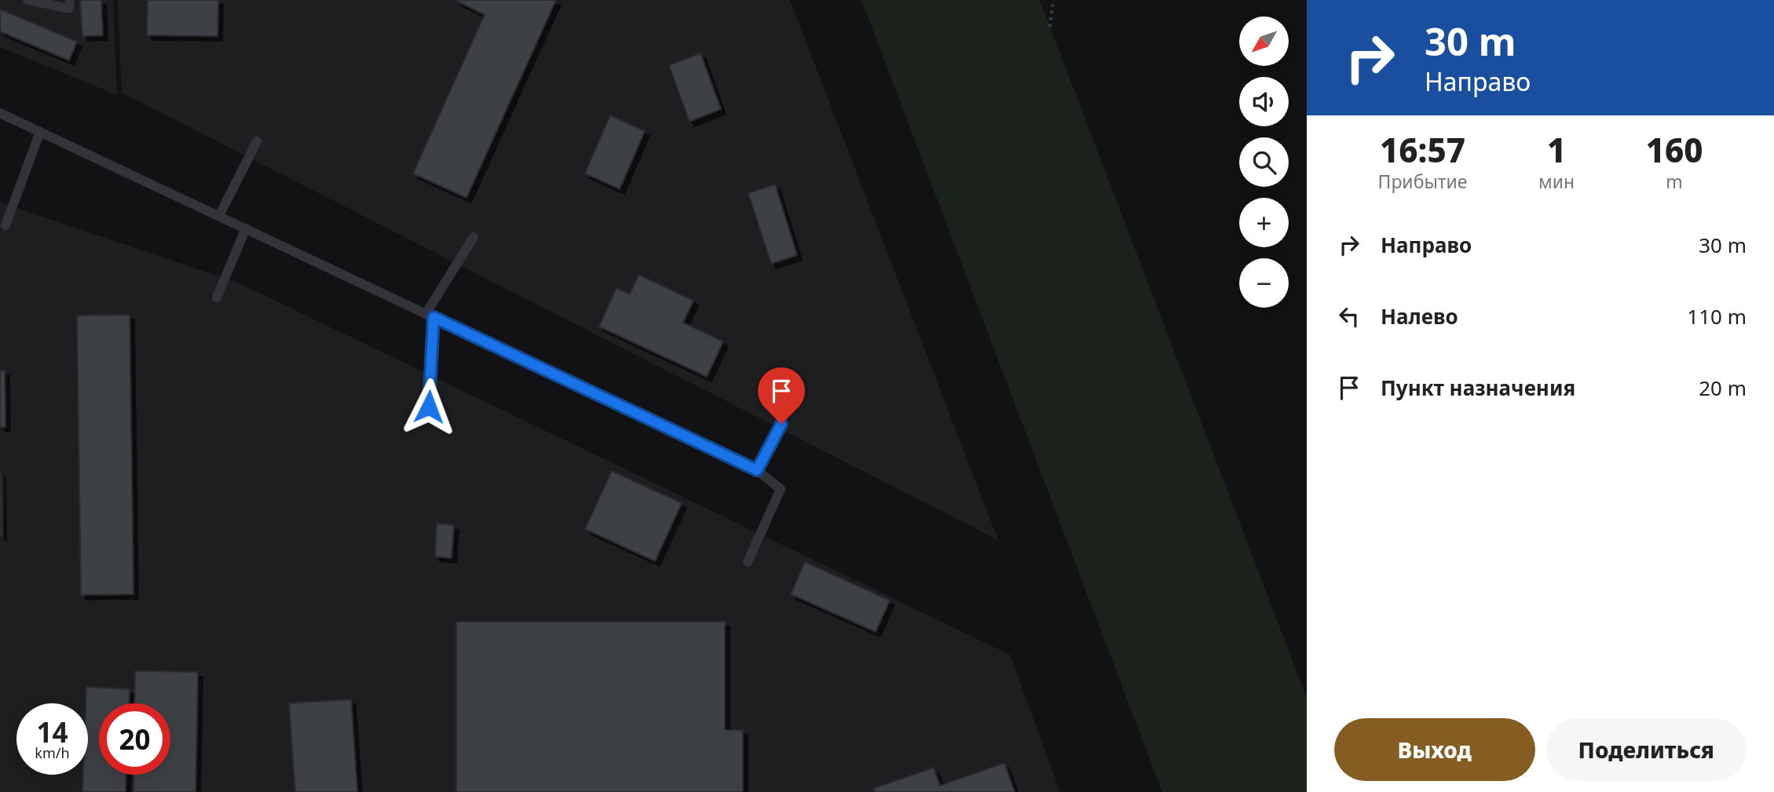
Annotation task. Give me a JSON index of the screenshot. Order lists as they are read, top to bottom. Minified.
{"north":"bottom left","page":{"turn":["30 m","Направо"],"map_buttons":["+","−"],"eta":["16:57","Прибытие","1","мин","160","m"],"list":[{"name":"Направо","value":"30 m"},{"name":"Налево","value":"110 m"},{"name":"Пункт назначения","value":"20 m"}],"speed":"14 km/h","limit":"20","buttons":["Выход","Поделиться"]}}
